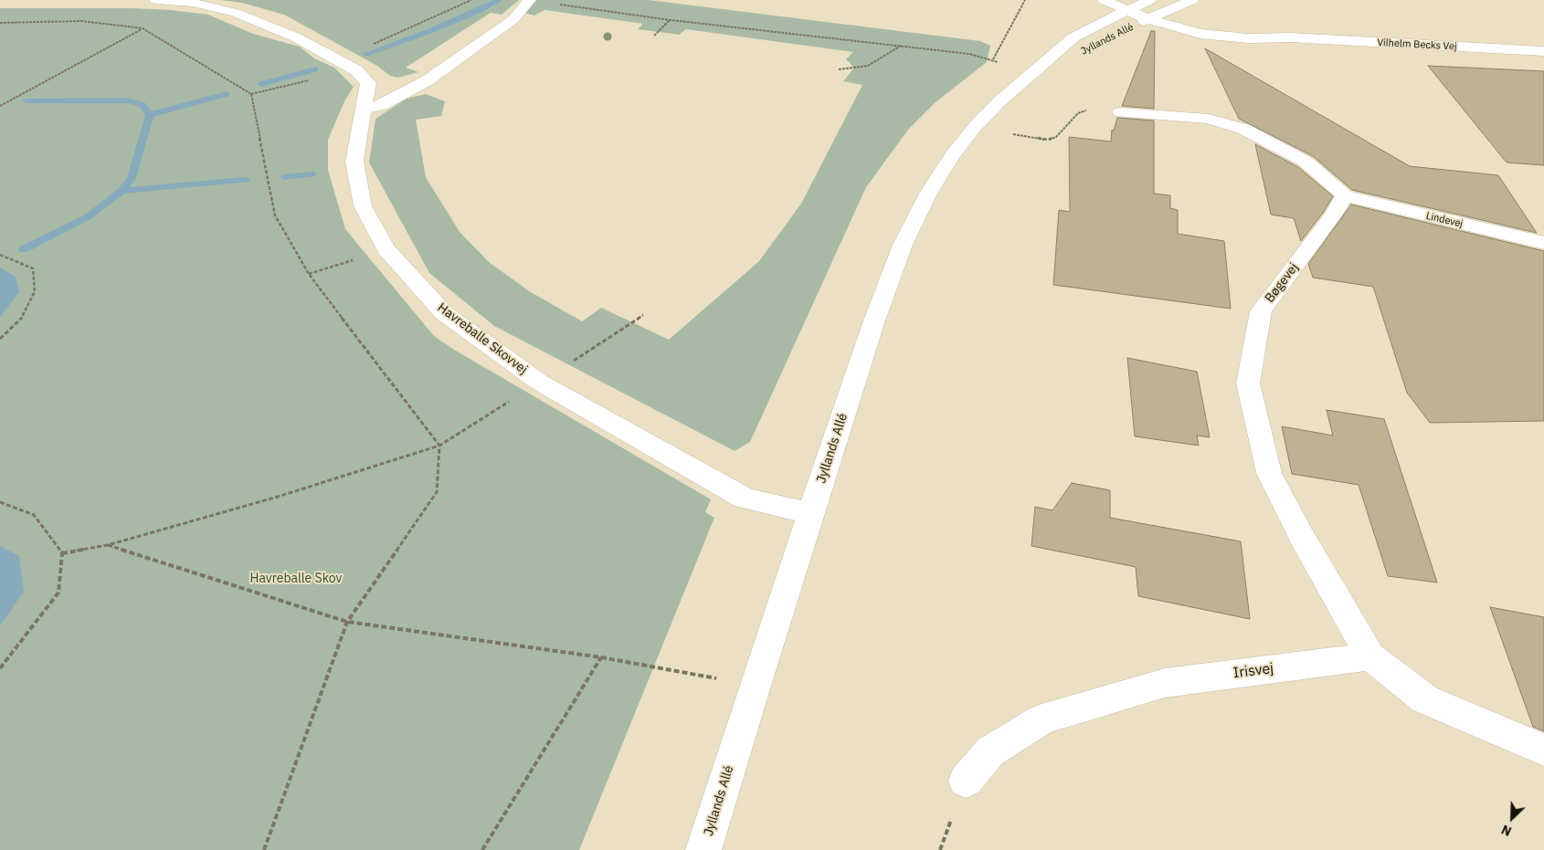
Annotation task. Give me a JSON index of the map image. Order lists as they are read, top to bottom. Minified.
{"streets":{"street":["Jyllands Allé","Vilhelm Becks Vej","Lindevej","Bøgevej","Havreballe Skovvej","Irisvej"]},"crossings":[["Jyllands Allé","Vilhelm Becks Vej"],["Jyllands Allé","Havreballe Skovvej"],["Lindevej","Bøgevej"],["Bøgevej","Irisvej"]],"parks":["Havreballe Skov"],"north":"bottom left"}
